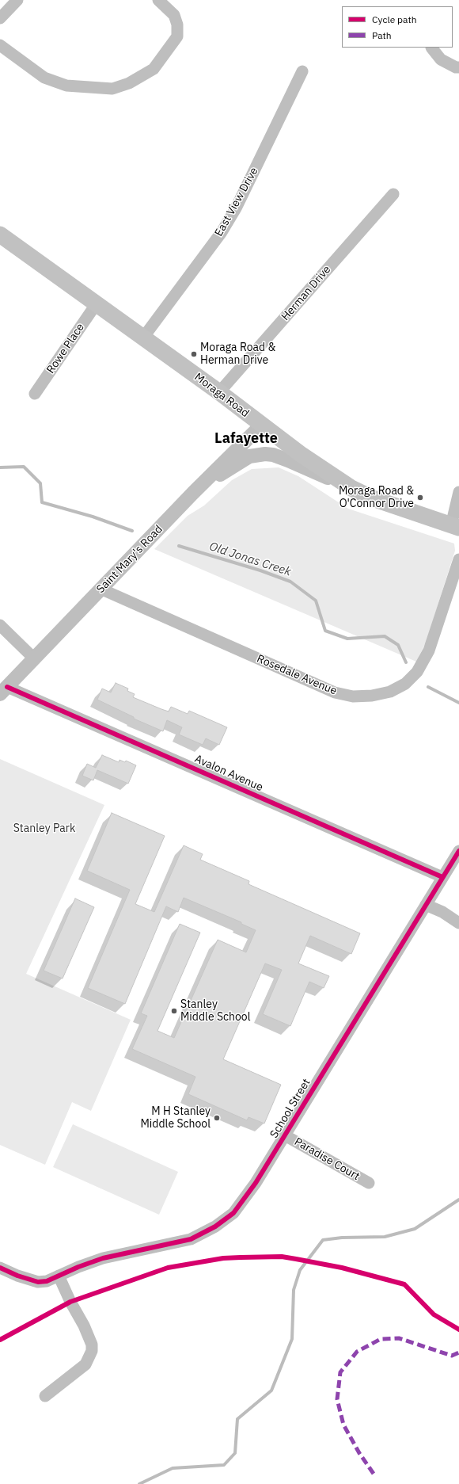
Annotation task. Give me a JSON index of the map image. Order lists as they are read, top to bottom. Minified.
{"streets":{"main road":["Moraga Road"],"street":["East View Drive","Herman Drive","Rowe Place","Saint Mary's Road","Rosedale Avenue","Avalon Avenue","School Street","Paradise Court"]},"crossings":[["East View Drive","Moraga Road"],["Herman Drive","Moraga Road"],["Rowe Place","Moraga Road"],["Moraga Road","Saint Mary's Road"],["Saint Mary's Road","Rosedale Avenue"],["Saint Mary's Road","Avalon Avenue"],["Avalon Avenue","School Street"],["School Street","Paradise Court"]],"districts":["Lafayette"],"water":["Old Jonas Creek"],"parks":["Stanley Park"],"places":["Moraga Road & Herman Drive","Moraga Road & O'Connor Drive","Stanley Middle School","M H Stanley Middle School"],"legend":["Cycle path","Path"]}
